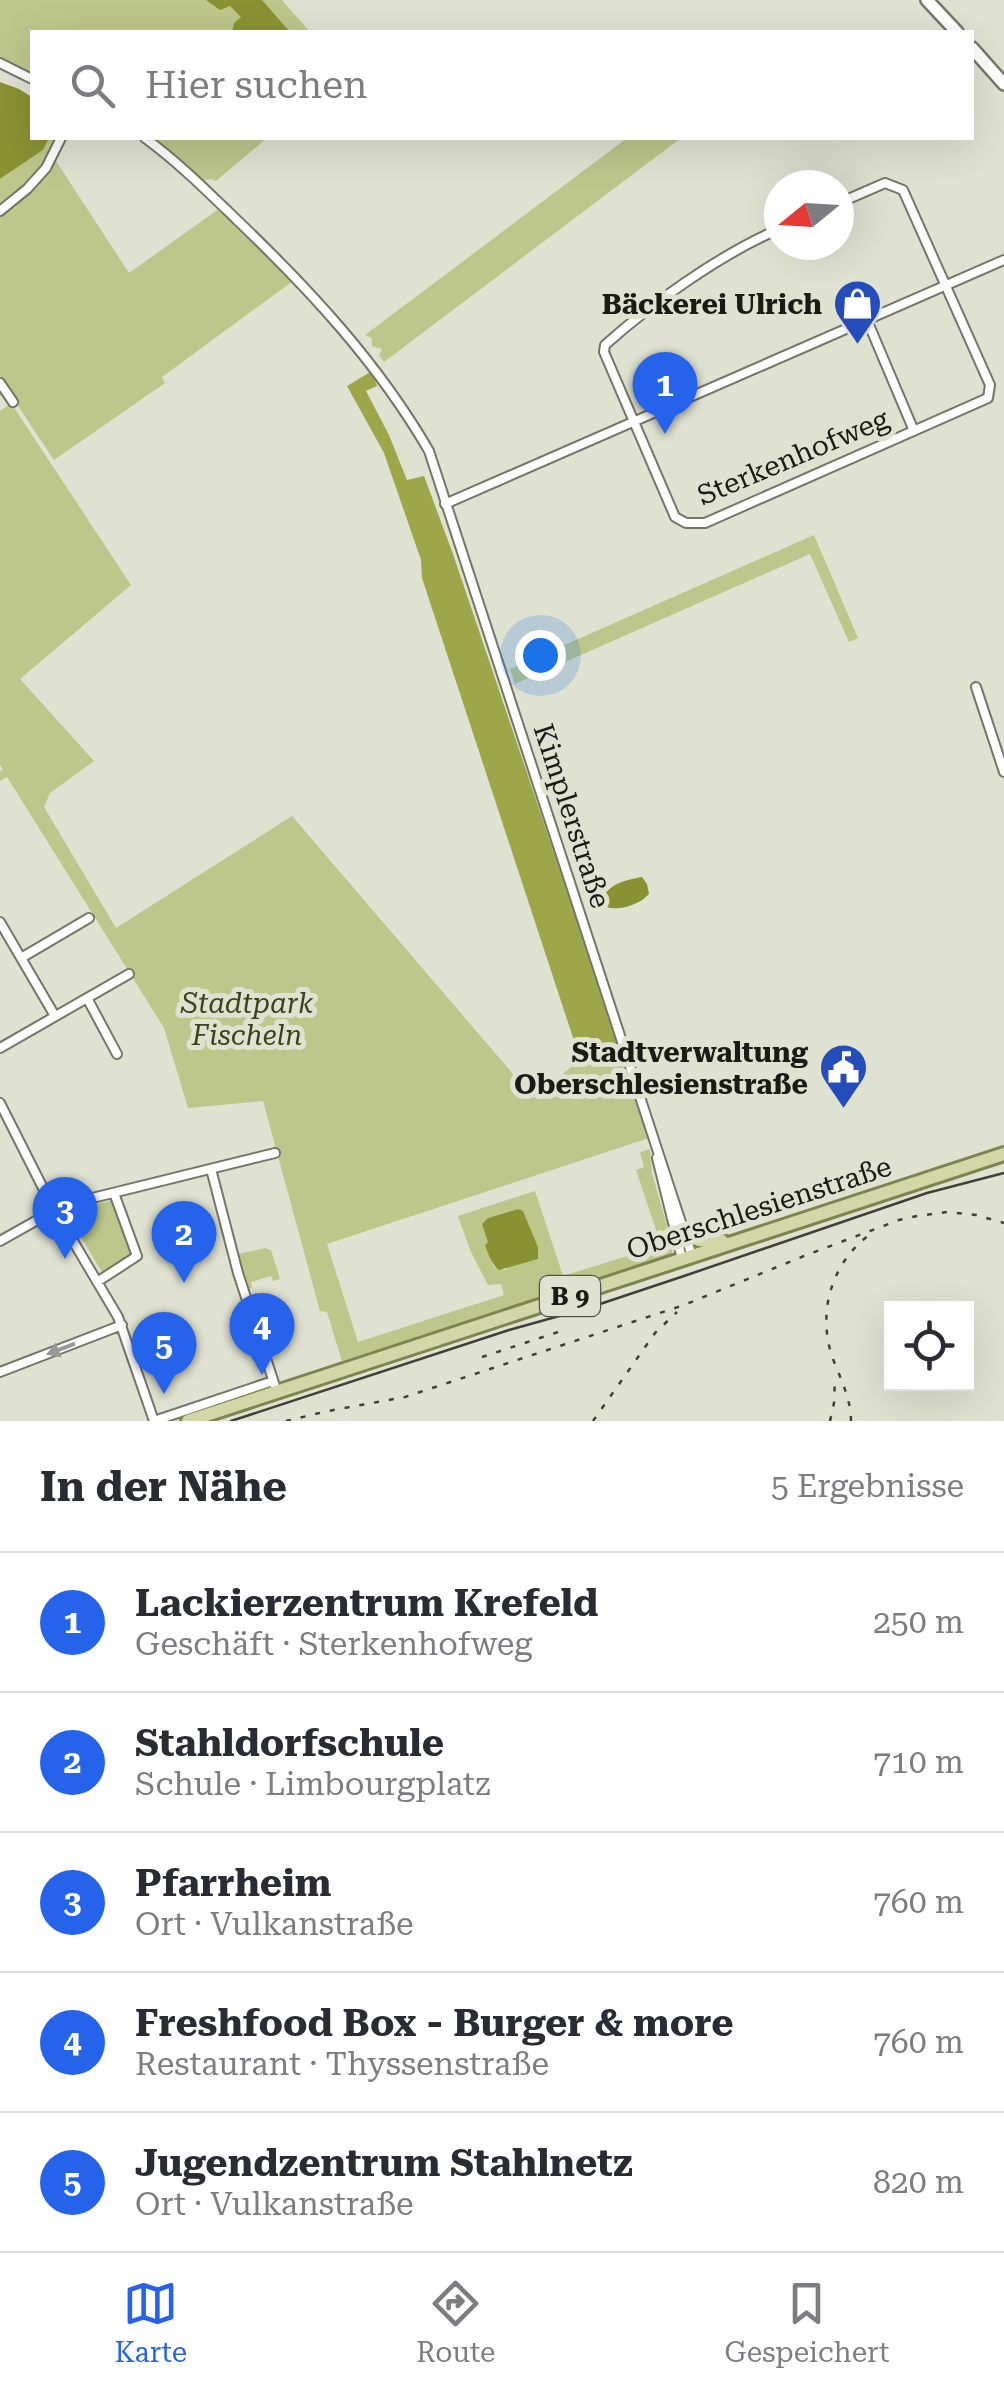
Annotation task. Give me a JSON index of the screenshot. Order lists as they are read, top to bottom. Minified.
{"streets":{"main road":["Oberschlesienstraße","B 9"],"street":["Sterkenhofweg","Kimplerstraße"]},"crossings":[["Kimplerstraße","Oberschlesienstraße"],["Kimplerstraße","B 9"],["Oberschlesienstraße","B 9"]],"parks":["Stadtpark Fischeln"],"places":{"shop":["Bäckerei Ulrich"],"public building":["Stadtverwaltung Oberschlesienstraße"]},"north":"left","page":{"search":"Hier suchen","pins":["1","3","2","4","5"],"heading":["In der Nähe","5 Ergebnisse"],"list":[{"mark":"1","name":"Lackierzentrum Krefeld","note":"Geschäft · Sterkenhofweg","value":"250 m"},{"mark":"2","name":"Stahldorfschule","note":"Schule · Limbourgplatz","value":"710 m"},{"mark":"3","name":"Pfarrheim","note":"Ort · Vulkanstraße","value":"760 m"},{"mark":"4","name":"Freshfood Box - Burger & more","note":"Restaurant · Thyssenstraße","value":"760 m"},{"mark":"5","name":"Jugendzentrum Stahlnetz","note":"Ort · Vulkanstraße","value":"820 m"}],"nav":["Karte","Route","Gespeichert"]}}
